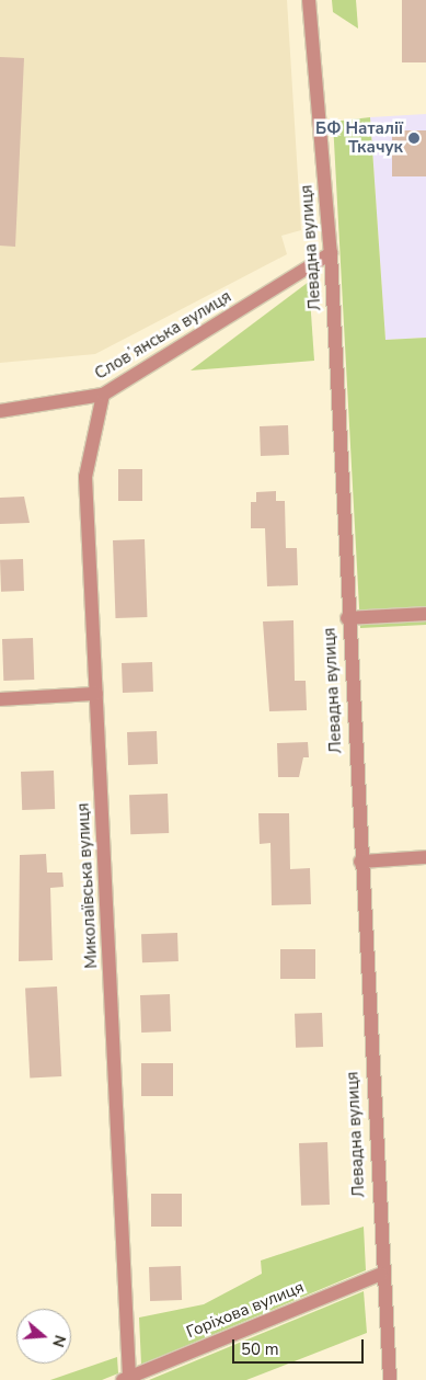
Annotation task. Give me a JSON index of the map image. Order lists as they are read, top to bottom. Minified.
{"streets":{"street":["Левадна вулиця","Словʼянська вулиця","Миколаївська вулиця","Горіхова вулиця"]},"crossings":[["Левадна вулиця","Словʼянська вулиця"],["Левадна вулиця","Горіхова вулиця"],["Словʼянська вулиця","Миколаївська вулиця"],["Миколаївська вулиця","Горіхова вулиця"]],"places":["БФ Наталії Ткачук"],"scale_bar":"50 m","north":"right"}
